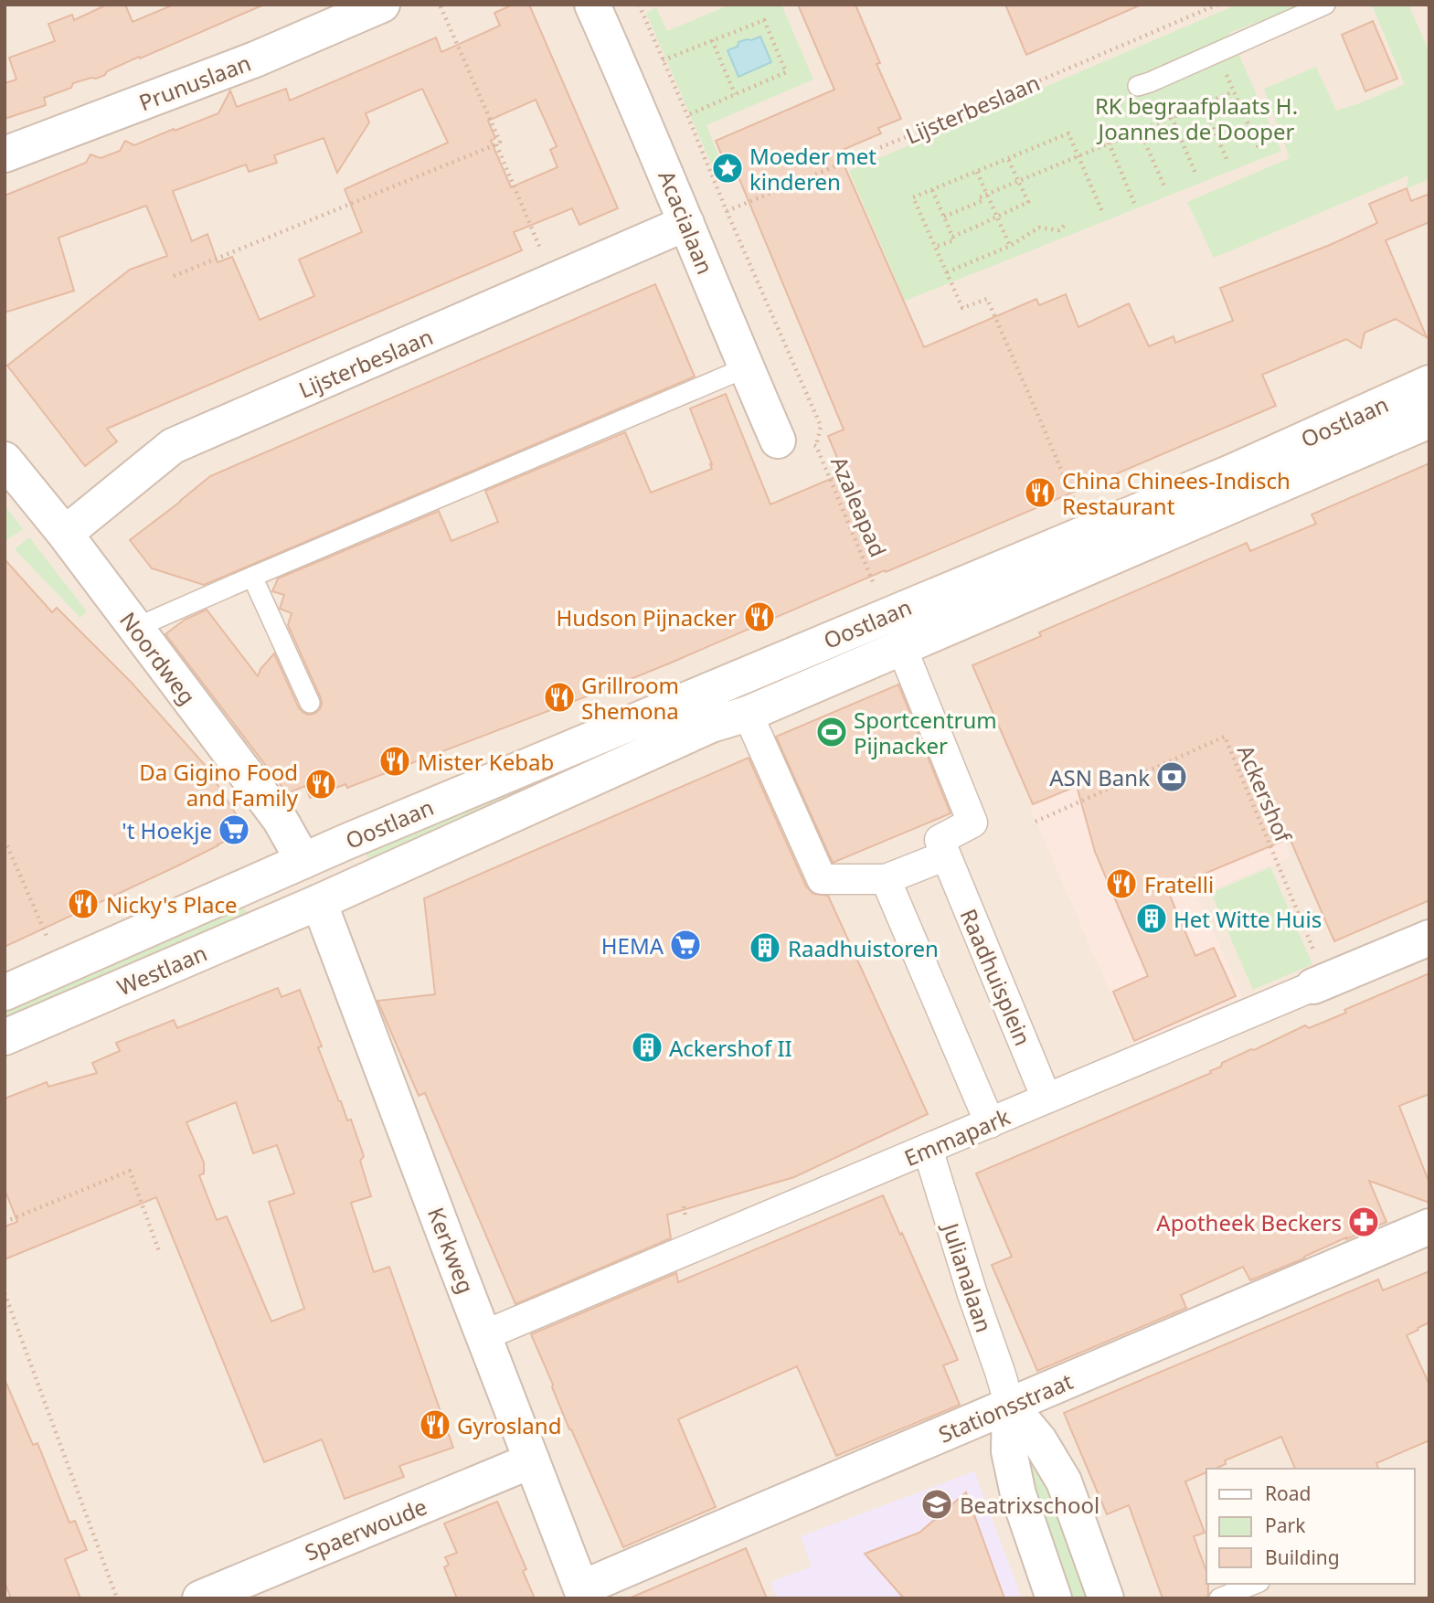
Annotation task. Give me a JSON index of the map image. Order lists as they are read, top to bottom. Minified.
{"streets":{"street":["Prunuslaan","Lijsterbeslaan","Acacialaan","Oostlaan","Noordweg","Westlaan","Raadhuisplein","Emmapark","Kerkweg","Julianalaan","Stationsstraat","Spaerwoude"],"path":["Azaleapad","Ackershof"]},"crossings":[["Lijsterbeslaan","Acacialaan"],["Lijsterbeslaan","Noordweg"],["Acacialaan","Azaleapad"],["Oostlaan","Azaleapad"],["Oostlaan","Noordweg"],["Oostlaan","Westlaan"],["Oostlaan","Kerkweg"],["Noordweg","Westlaan"],["Ackershof","Emmapark"],["Westlaan","Kerkweg"],["Raadhuisplein","Emmapark"],["Emmapark","Kerkweg"],["Emmapark","Julianalaan"],["Kerkweg","Stationsstraat"],["Kerkweg","Spaerwoude"],["Julianalaan","Stationsstraat"]],"parks":["RK begraafplaats H. Joannes de Dooper"],"places":{"place":["Moeder met kinderen"],"restaurant":["China Chinees-Indisch Restaurant","Hudson Pijnacker","Grillroom Shemona","Mister Kebab","Da Gigino Food and Family","Fratelli","Nicky's Place","Gyrosland"],"sports":["Sportcentrum Pijnacker"],"bank":["ASN Bank"],"supermarket":["'t Hoekje","HEMA"],"building":["Het Witte Huis","Raadhuistoren","Ackershof II"],"pharmacy":["Apotheek Beckers"],"school or university":["Beatrixschool"]},"legend":["Road","Park","Building"]}
